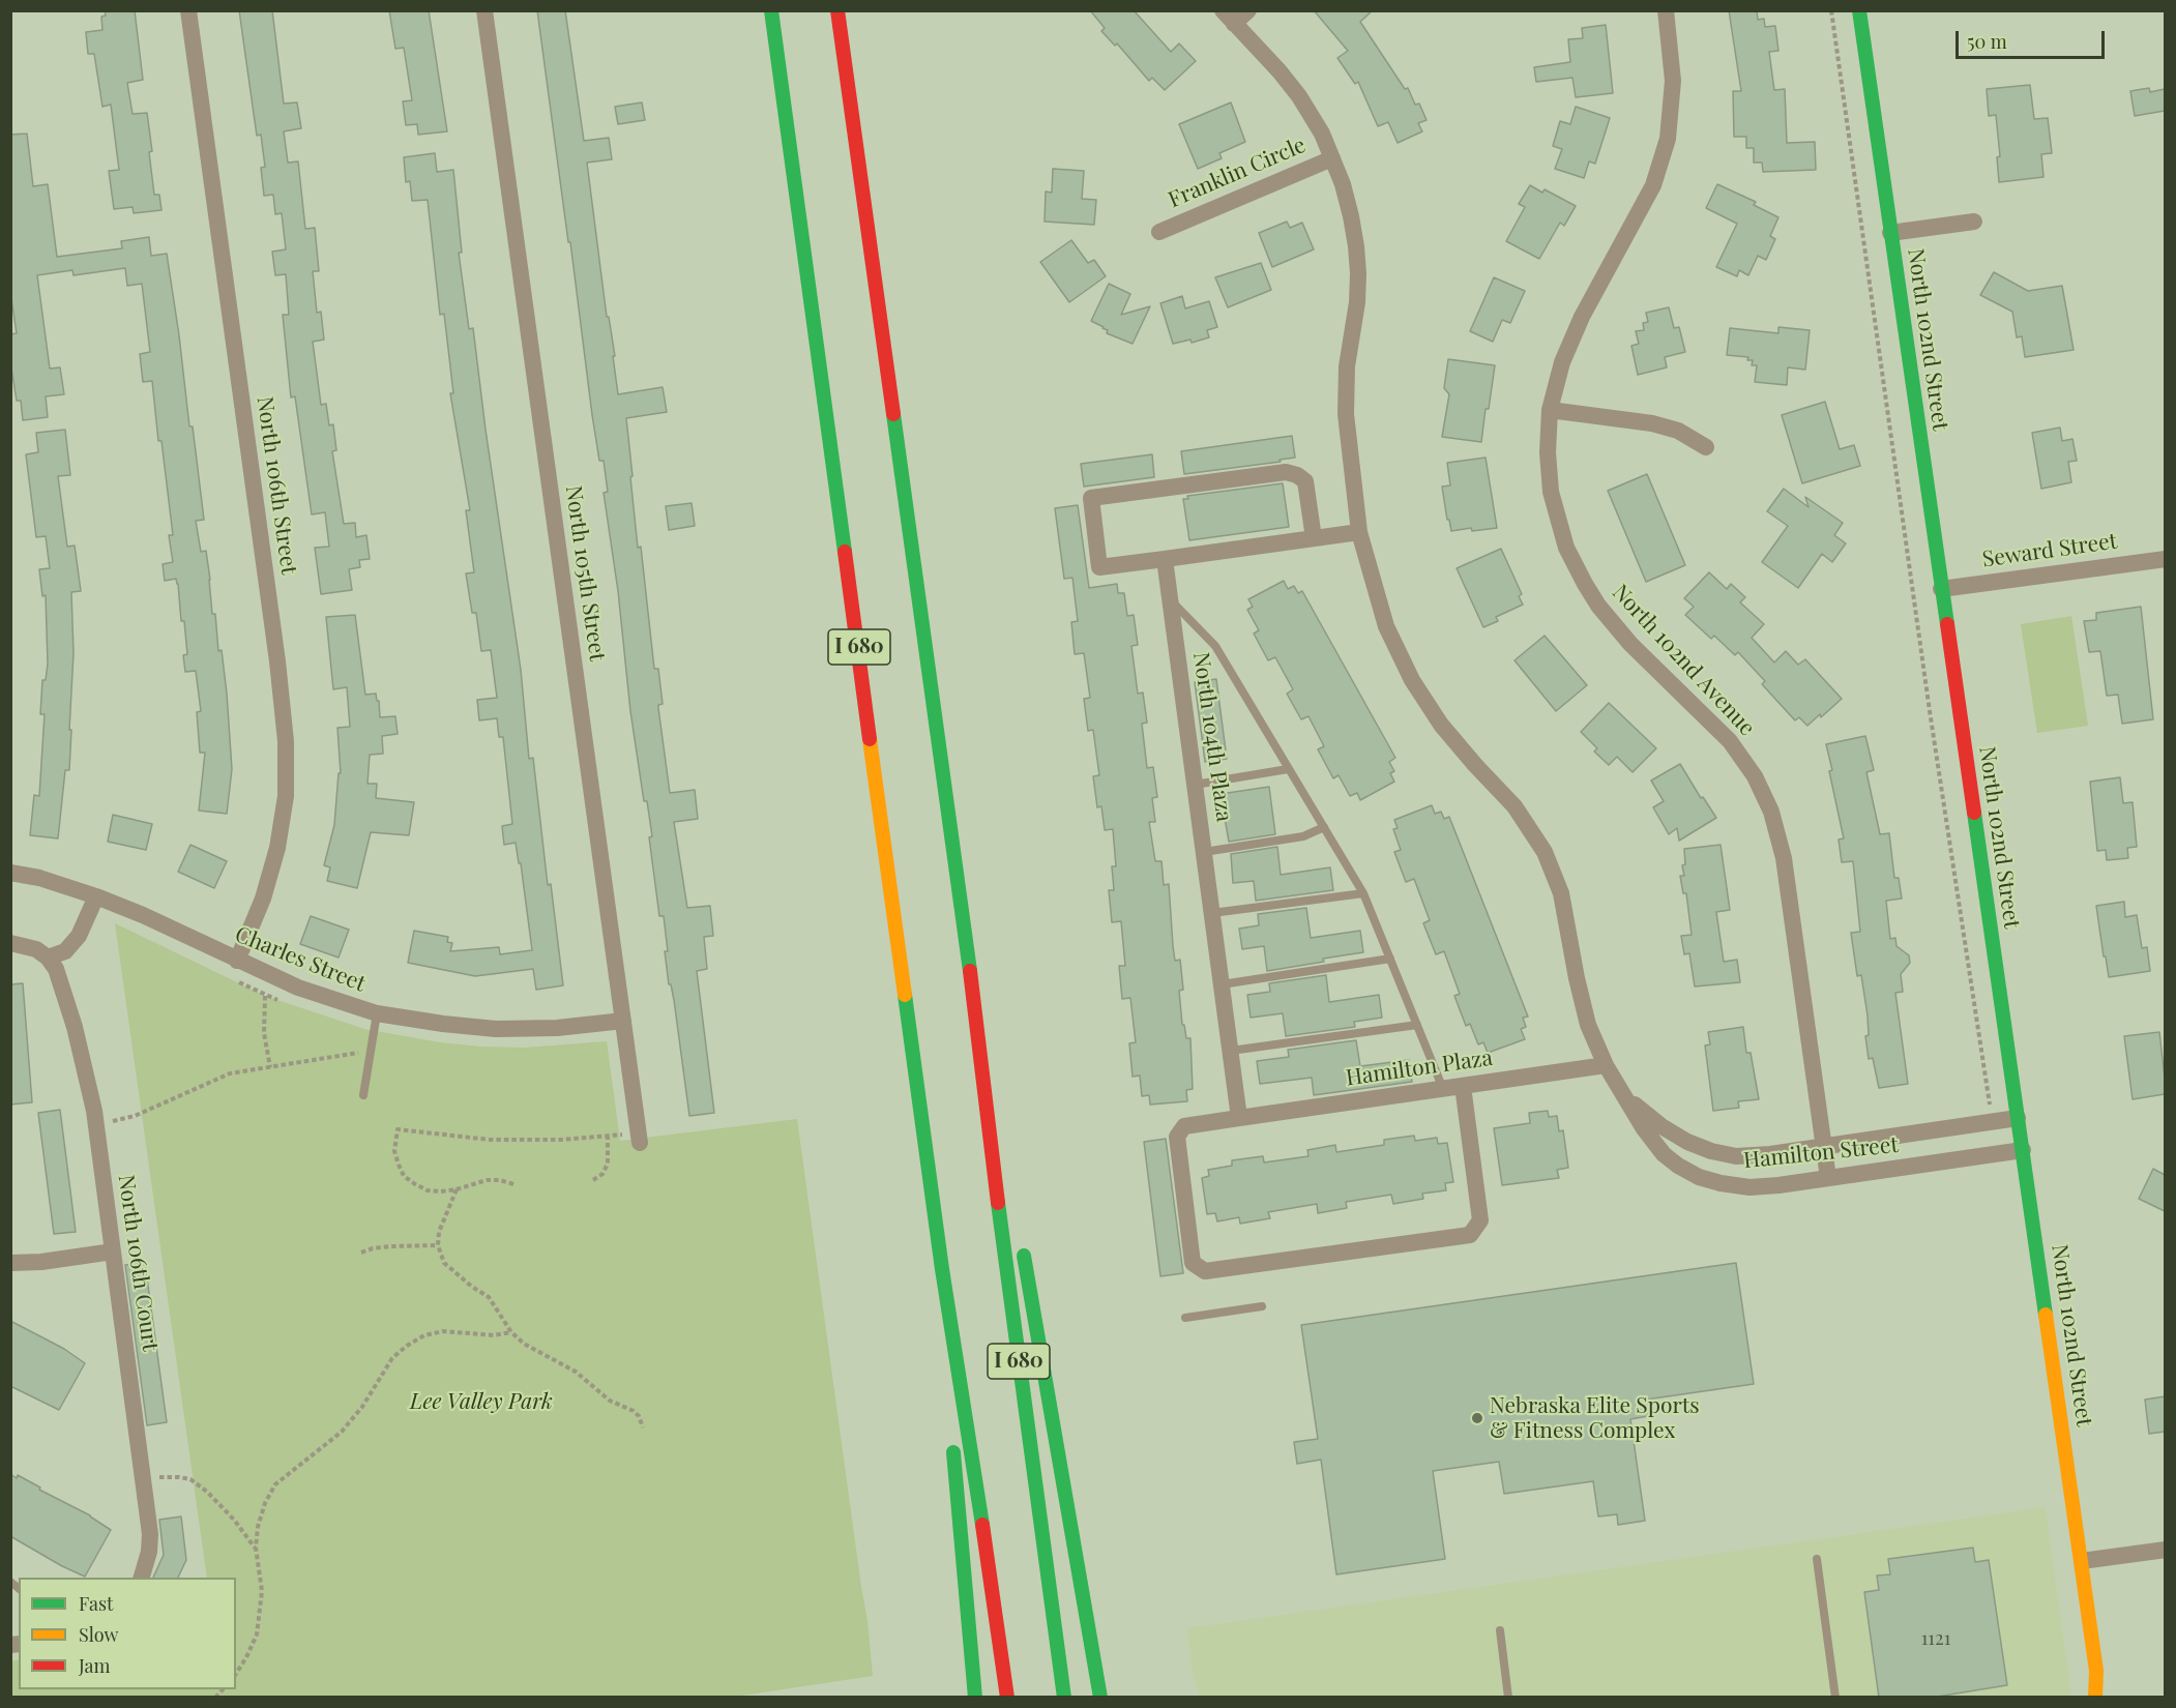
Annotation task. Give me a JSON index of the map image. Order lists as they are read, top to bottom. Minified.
{"streets":{"main road":["North 102nd Street","I 680"],"street":["Franklin Circle","North 106th Street","Seward Street","North 105th Street","North 102nd Avenue","North 104th Plaza","Charles Street","Hamilton Plaza","Hamilton Street","North 106th Court"]},"crossings":[["North 102nd Street","Seward Street"],["North 102nd Street","Hamilton Street"],["North 106th Street","Charles Street"],["North 105th Street","Charles Street"],["North 102nd Avenue","Hamilton Street"],["North 104th Plaza","Hamilton Plaza"]],"parks":["Lee Valley Park"],"places":["Nebraska Elite Sports & Fitness Complex"],"house_numbers":["1121"],"legend":["Fast","Slow","Jam"],"scale_bar":"50 m"}
